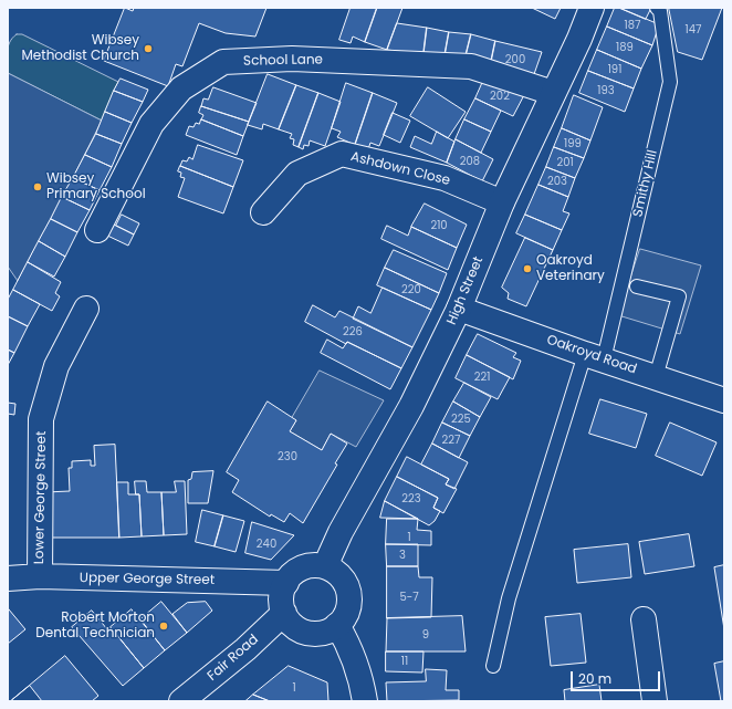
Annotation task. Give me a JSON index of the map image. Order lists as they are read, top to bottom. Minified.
{"streets":{"street":["School Lane","Ashdown Close","High Street","Oakroyd Road","Lower George Street","Upper George Street","Fair Road"],"lane":["Smithy Hill"]},"crossings":[["School Lane","High Street"],["Ashdown Close","High Street"],["Smithy Hill","Oakroyd Road"],["High Street","Oakroyd Road"],["High Street","Upper George Street"],["High Street","Fair Road"],["Lower George Street","Upper George Street"],["Upper George Street","Fair Road"]],"places":["Wibsey Methodist Church","Wibsey Primary School","Oakroyd Veterinary","Robert Morton Dental Technician"],"house_numbers":["187","147","189","200","191","193","202","199","208","201","203","210","220","226","221","225","227","230","223","1","240","3","5-7","9","11","1"],"scale_bar":"20 m"}
